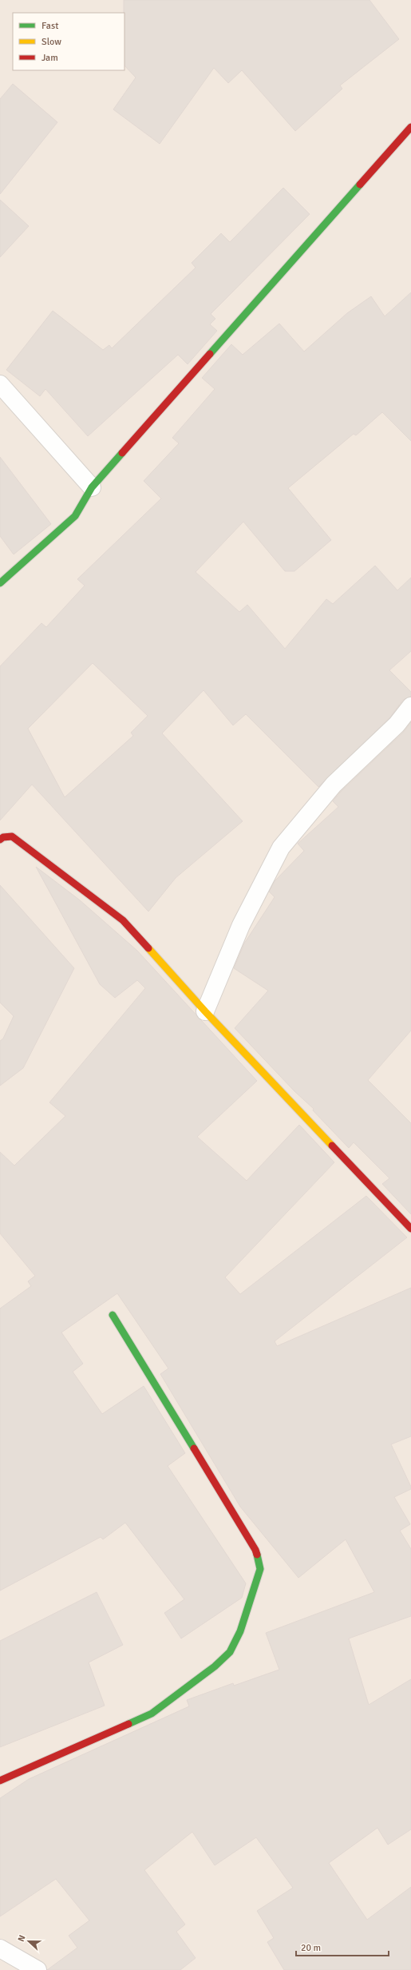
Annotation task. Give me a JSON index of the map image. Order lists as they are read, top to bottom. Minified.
{"legend":["Fast","Slow","Jam"],"scale_bar":"20 m","north":"left"}
